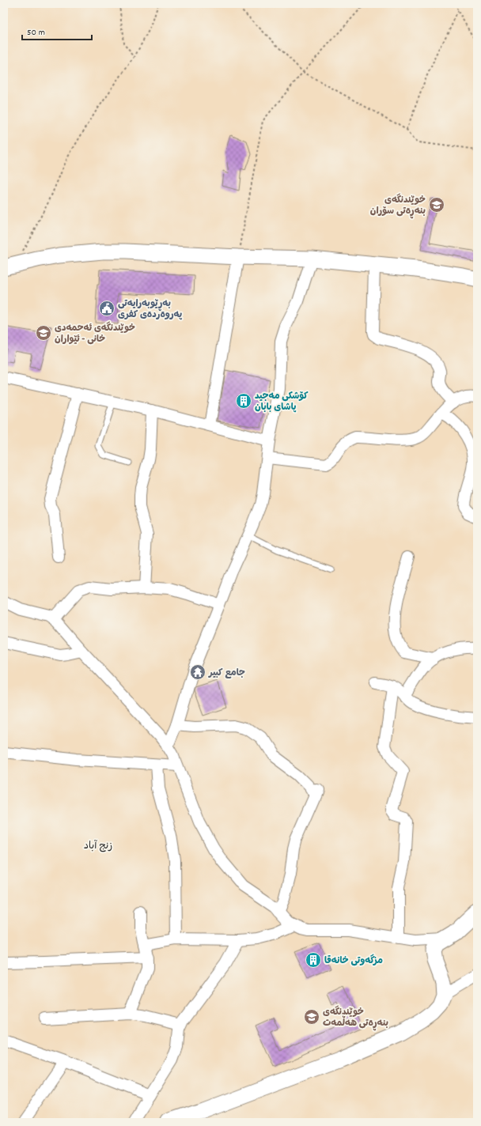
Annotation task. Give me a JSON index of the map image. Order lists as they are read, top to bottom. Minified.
{"districts":["زنج آباد"],"places":{"school or university":["خوێندنگەی بنەڕەتی سۆران","خوێندنگەی ئەحمەدی خانی - ئێواران","خوێندنگەی بنەڕەتی هەڵمەت"],"public building":["بەڕێوبەرایەتی پەروەردەی کفری"],"building":["کۆشکی مەجید پاشای بابان","مزگەوتی خانەقا"],"temple":["جامع كبير"]},"scale_bar":"50 m"}
